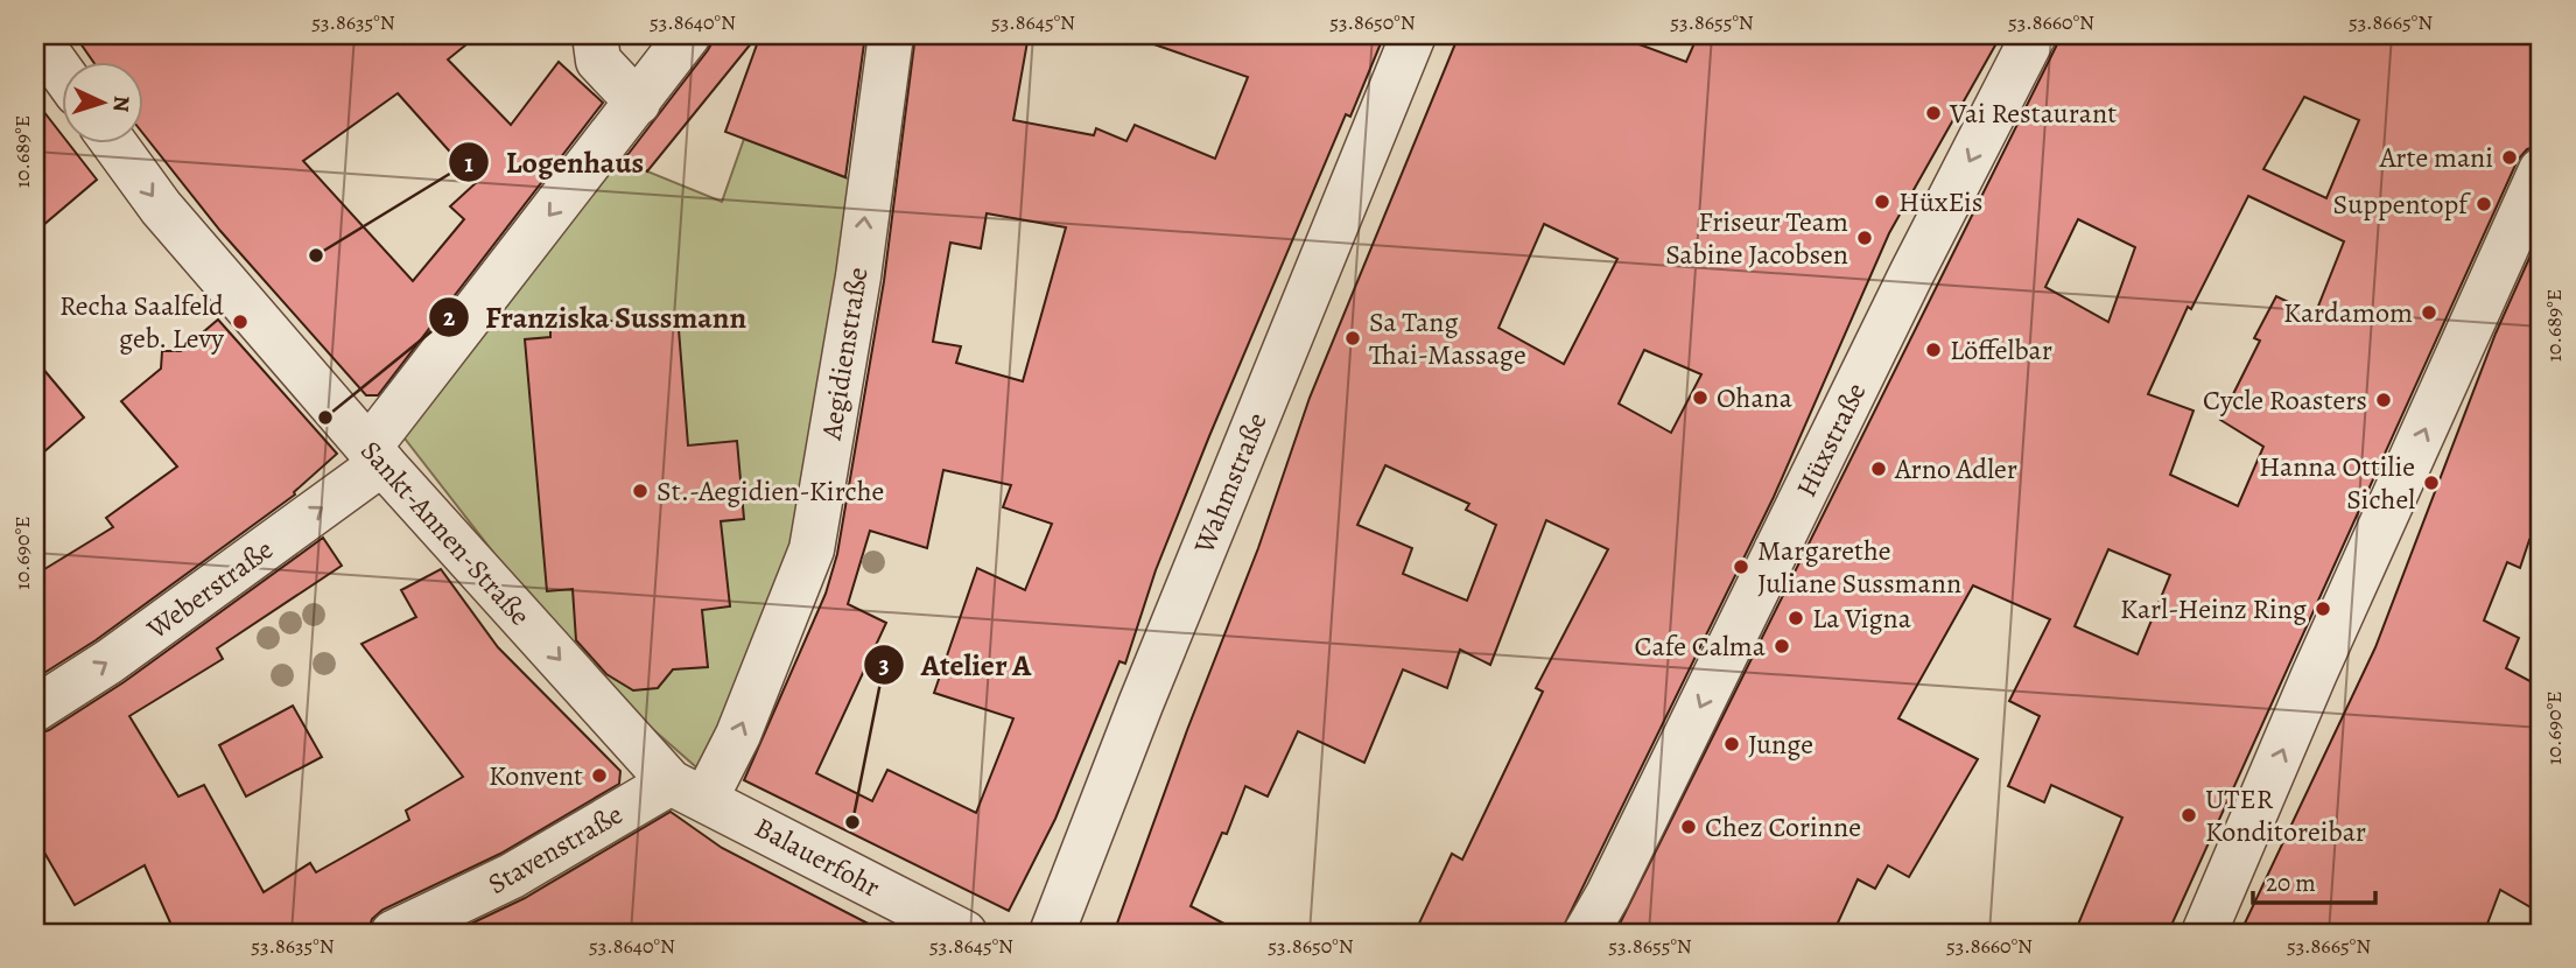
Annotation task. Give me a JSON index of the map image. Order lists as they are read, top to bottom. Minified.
{"streets":{"street":["Aegidienstraße","Hüxstraße","Wahmstraße","Sankt-Annen-Straße","Weberstraße","Stavenstraße","Balauerfohr"]},"crossings":[["Aegidienstraße","Sankt-Annen-Straße"],["Aegidienstraße","Stavenstraße"],["Aegidienstraße","Balauerfohr"],["Sankt-Annen-Straße","Weberstraße"],["Sankt-Annen-Straße","Stavenstraße"],["Sankt-Annen-Straße","Balauerfohr"],["Stavenstraße","Balauerfohr"]],"one_way":["Aegidienstraße","Hüxstraße","Sankt-Annen-Straße"],"places":["Vai Restaurant","Arte mani","HüxEis","Suppentopf","Friseur Team Sabine Jacobsen","Logenhaus","Kardamom","Recha Saalfeld geb. Levy","Sa Tang Thai-Massage","Löffelbar","Ohana","Cycle Roasters","Franziska Sussmann","Arno Adler","Hanna Ottilie Sichel","St.-Aegidien-Kirche","Margarethe Juliane Sussmann","Karl-Heinz Ring","La Vigna","Cafe Calma","Junge","Konvent","UTER Konditoreibar","Atelier A","Chez Corinne"],"scale_bar":"20 m","north":"right","coordinates":["53.8635°N","53.8640°N","53.8645°N","53.8650°N","53.8655°N","53.8660°N","53.8665°N","10.689°E","10.690°E"]}
